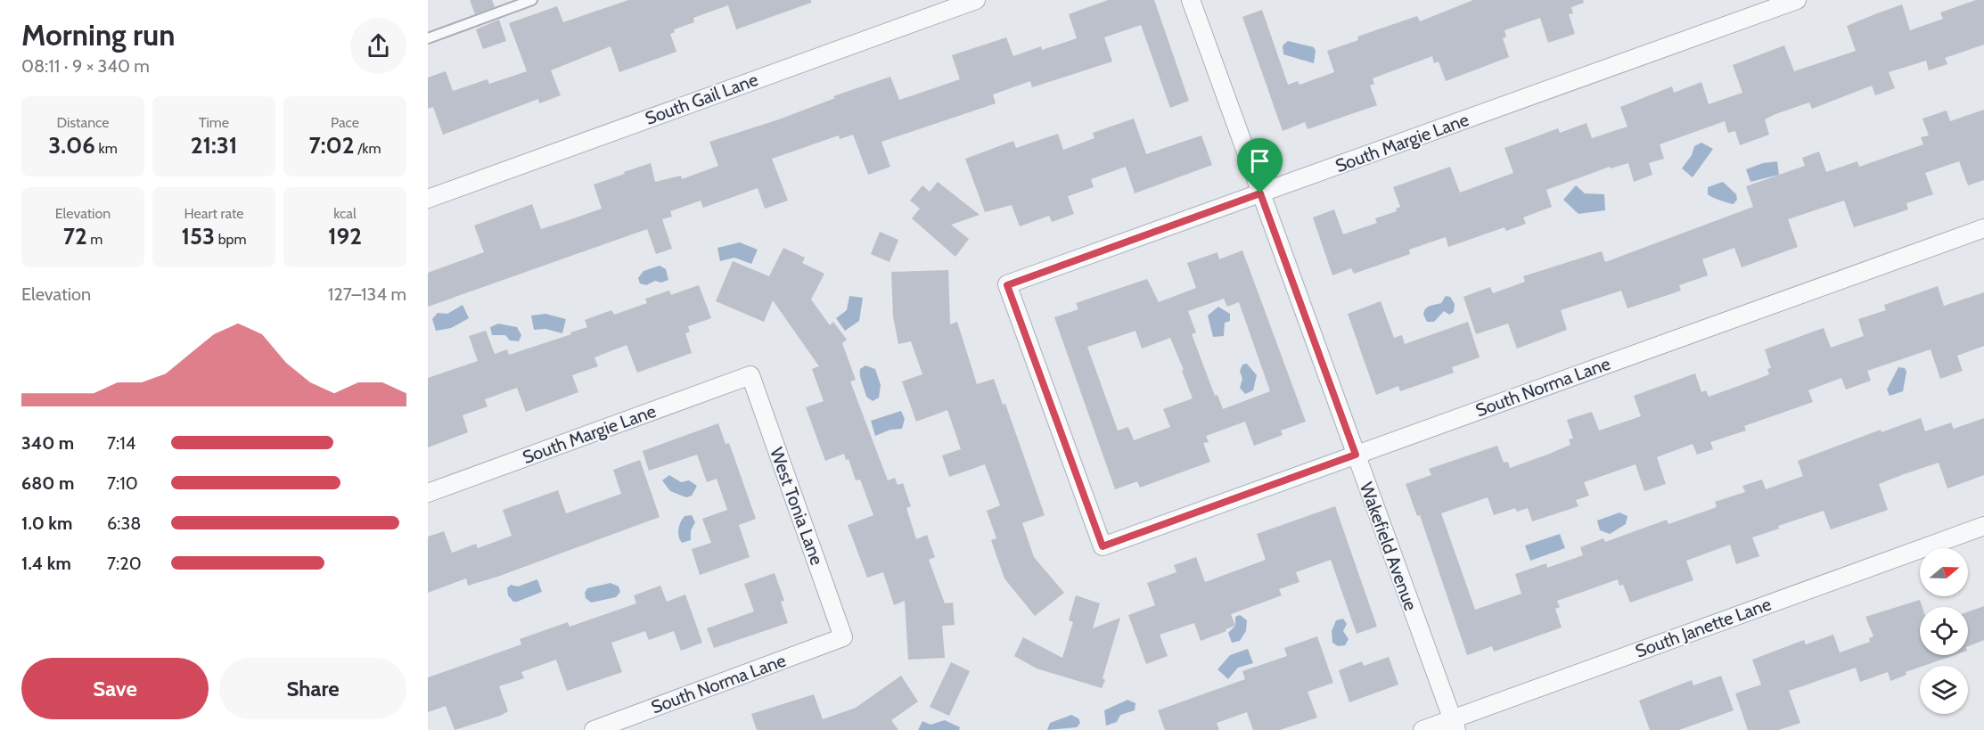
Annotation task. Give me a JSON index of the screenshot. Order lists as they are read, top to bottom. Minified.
{"streets":{"street":["South Gail Lane","South Margie Lane","South Norma Lane","West Tonia Lane","Wakefield Avenue","South Janette Lane"]},"crossings":[["South Margie Lane","South Norma Lane"],["South Margie Lane","West Tonia Lane"],["South Margie Lane","Wakefield Avenue"],["South Norma Lane","West Tonia Lane"],["South Norma Lane","Wakefield Avenue"],["Wakefield Avenue","South Janette Lane"]],"north":"right","page":{"heading":["Morning run","08:11 · 9 × 340 m"],"stats":[["Distance","3.06 km"],["Time","21:31"],["Pace","7:02 /km"],["Elevation","72 m"],["Heart rate","153 bpm"],["kcal","192"]],"chart":["Elevation","127–134 m"],"list":[{"name":"340 m","note":"7:14"},{"name":"680 m","note":"7:10"},{"name":"1.0 km","note":"6:38"},{"name":"1.4 km","note":"7:20"}],"buttons":["Save","Share"]}}
